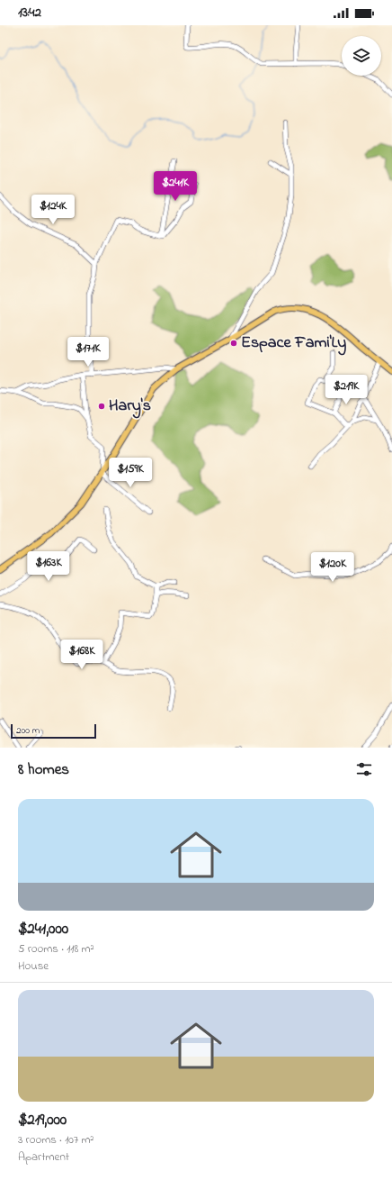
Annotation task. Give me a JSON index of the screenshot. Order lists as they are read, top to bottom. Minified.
{"places":["Espace Fami'Ly","Hary's"],"scale_bar":"200 m","page":{"status":"13:42","price":["$241K","$124K","$171K","$219K","$159K","$163K","$120K","$168K"],"scale":"200 m","heading":"8 homes","list":[{"name":"$241,000","note":"5 rooms · 118 m² · House"},{"name":"$219,000","note":"3 rooms · 107 m² · Apartment"}]}}
